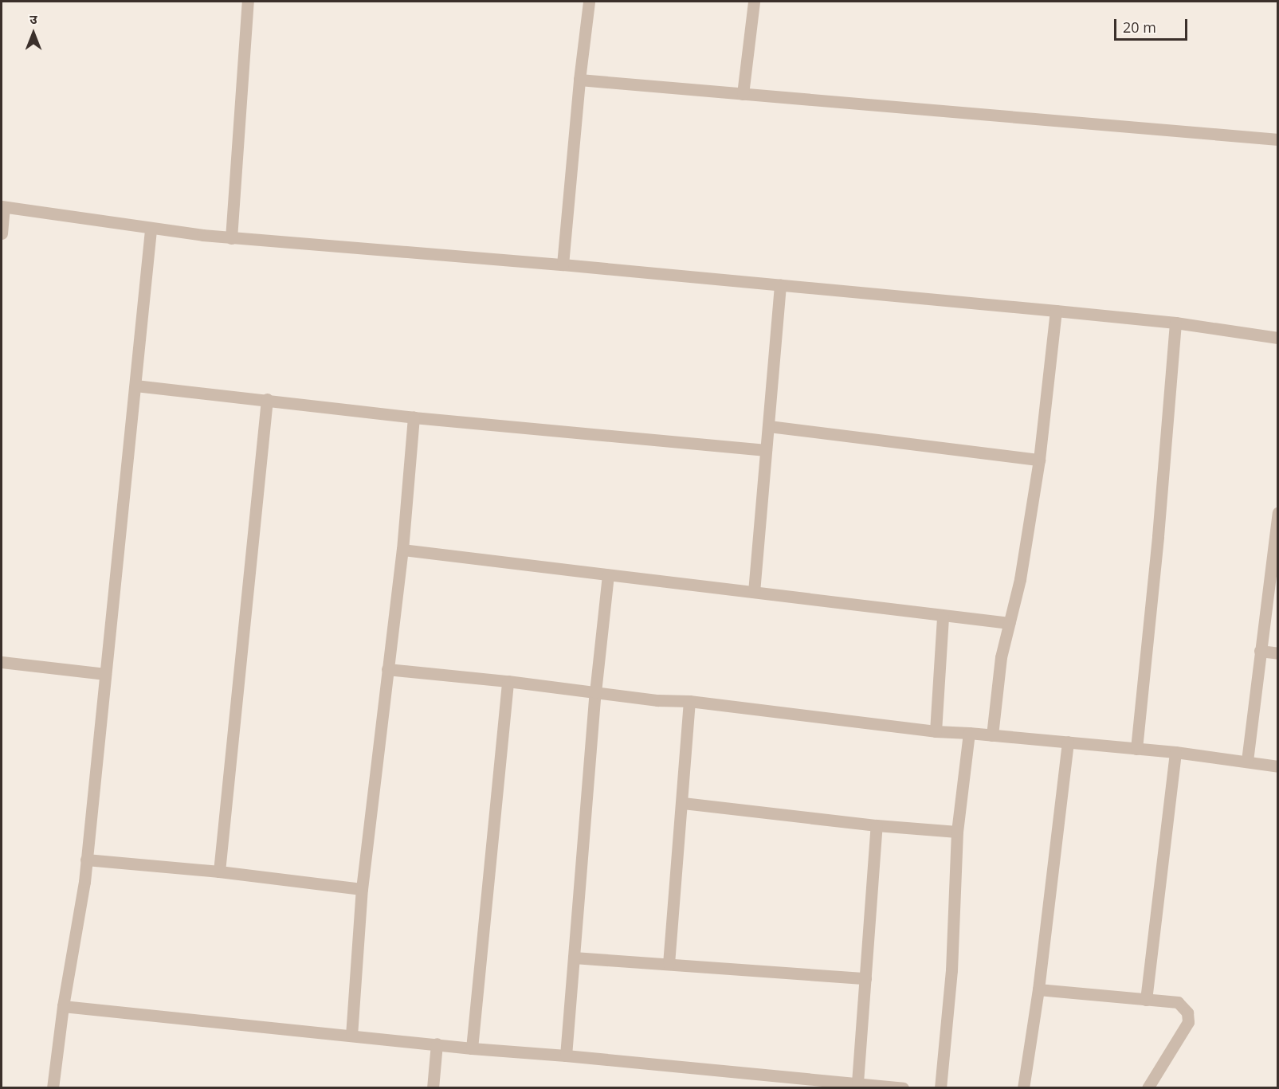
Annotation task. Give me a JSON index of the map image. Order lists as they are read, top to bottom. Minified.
{"scale_bar":"20 m","north":"top"}
